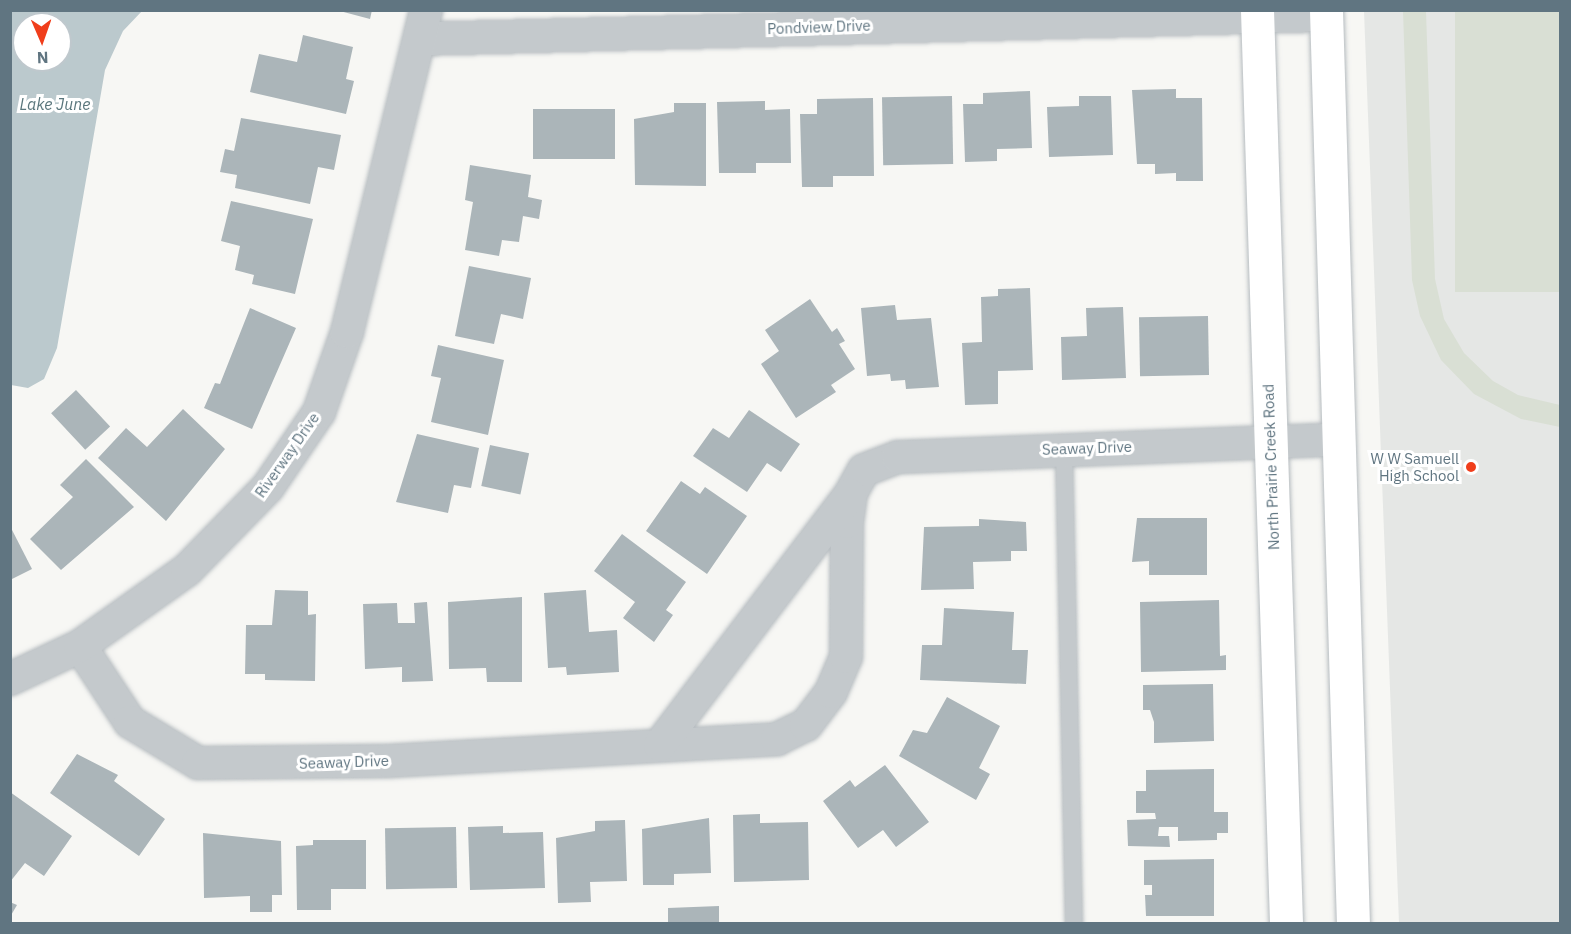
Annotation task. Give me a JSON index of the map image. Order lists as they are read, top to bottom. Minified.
{"streets":{"main road":["North Prairie Creek Road"],"street":["Pondview Drive","Seaway Drive","Riverway Drive"]},"crossings":[["Pondview Drive","Riverway Drive"],["Pondview Drive","North Prairie Creek Road"],["Seaway Drive","Riverway Drive"],["Seaway Drive","North Prairie Creek Road"]],"water":["Lake June"],"places":["W W Samuell High School"],"north":"bottom"}
